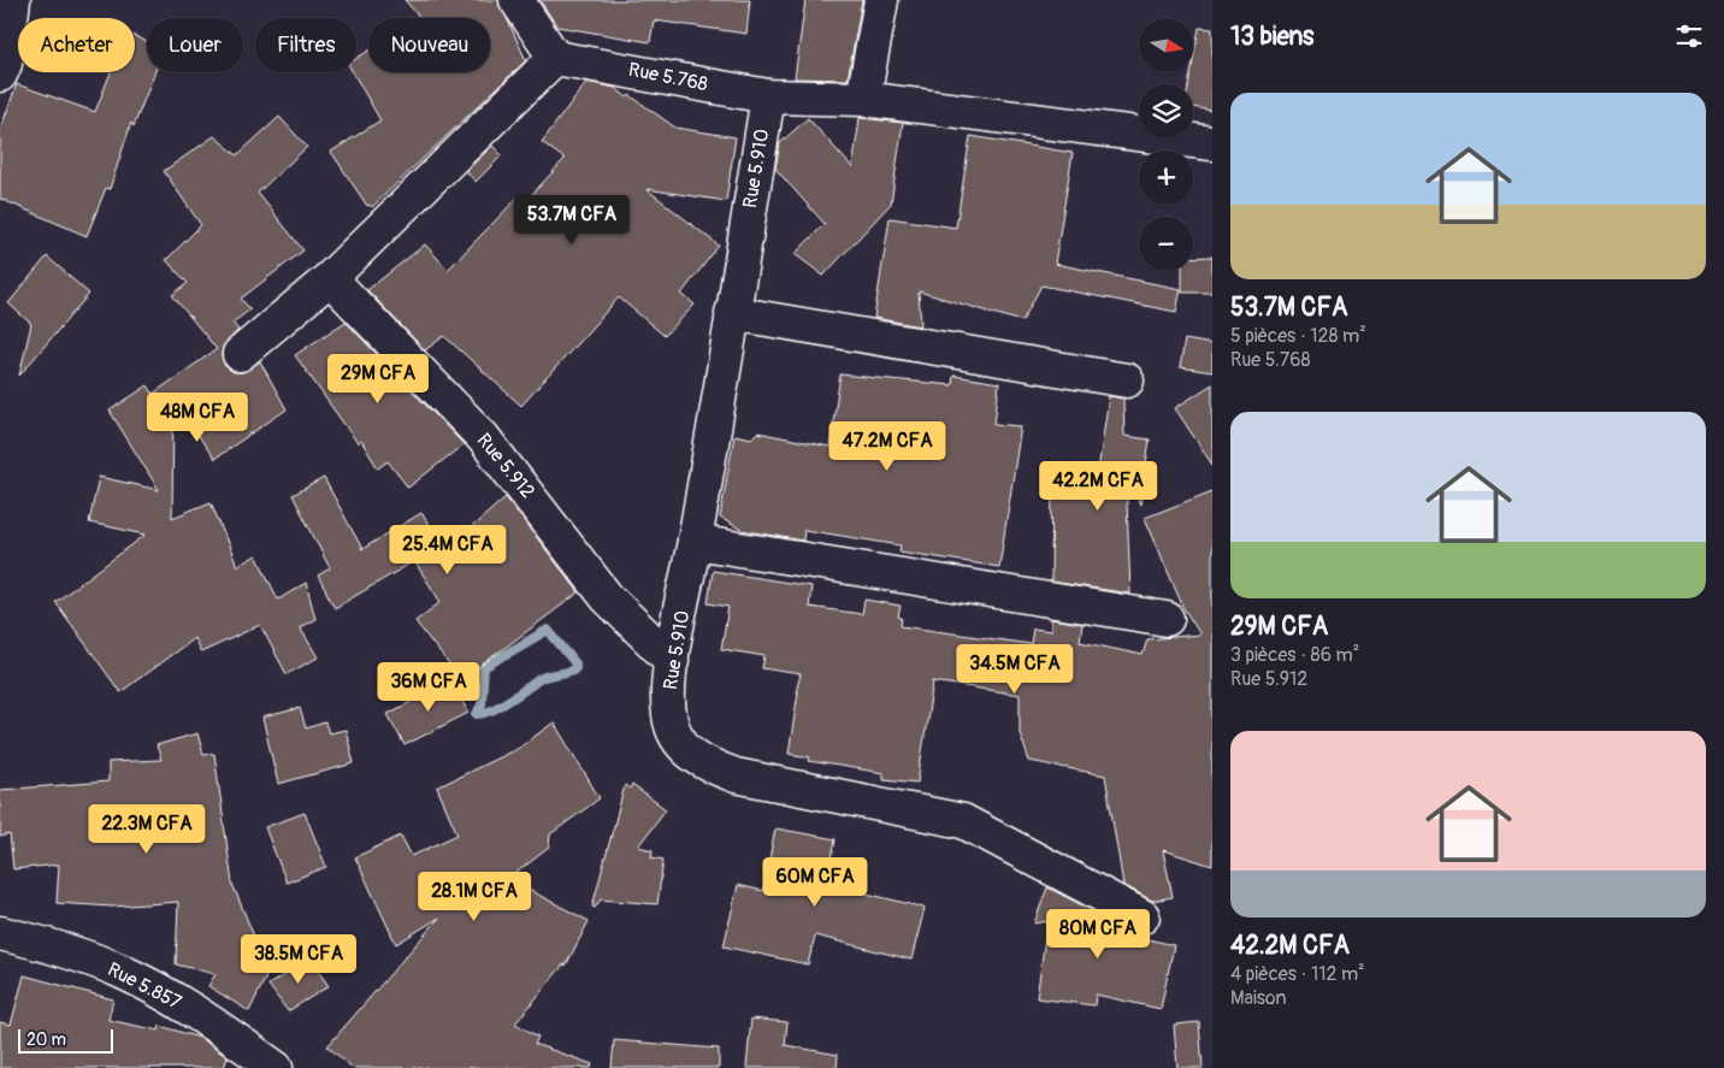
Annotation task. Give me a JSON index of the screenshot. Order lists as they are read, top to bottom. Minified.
{"streets":{"street":["Rue 5.768","Rue 5.910","Rue 5.912","Rue 5.857"]},"crossings":[["Rue 5.768","Rue 5.910"],["Rue 5.910","Rue 5.912"]],"scale_bar":"20 m","north":"right","page":{"heading":"13 biens","map_buttons":["+","−"],"chip":["Acheter","Louer","Filtres","Nouveau"],"list":[{"name":"53.7M CFA","note":"5 pièces · 128 m² · Rue 5.768"},{"name":"29M CFA","note":"3 pièces · 86 m² · Rue 5.912"},{"name":"42.2M CFA","note":"4 pièces · 112 m² · Maison"}],"price":["53.7M CFA","29M CFA","48M CFA","47.2M CFA","42.2M CFA","25.4M CFA","34.5M CFA","36M CFA","22.3M CFA","60M CFA","28.1M CFA","80M CFA","38.5M CFA"],"scale":"20 m"}}
